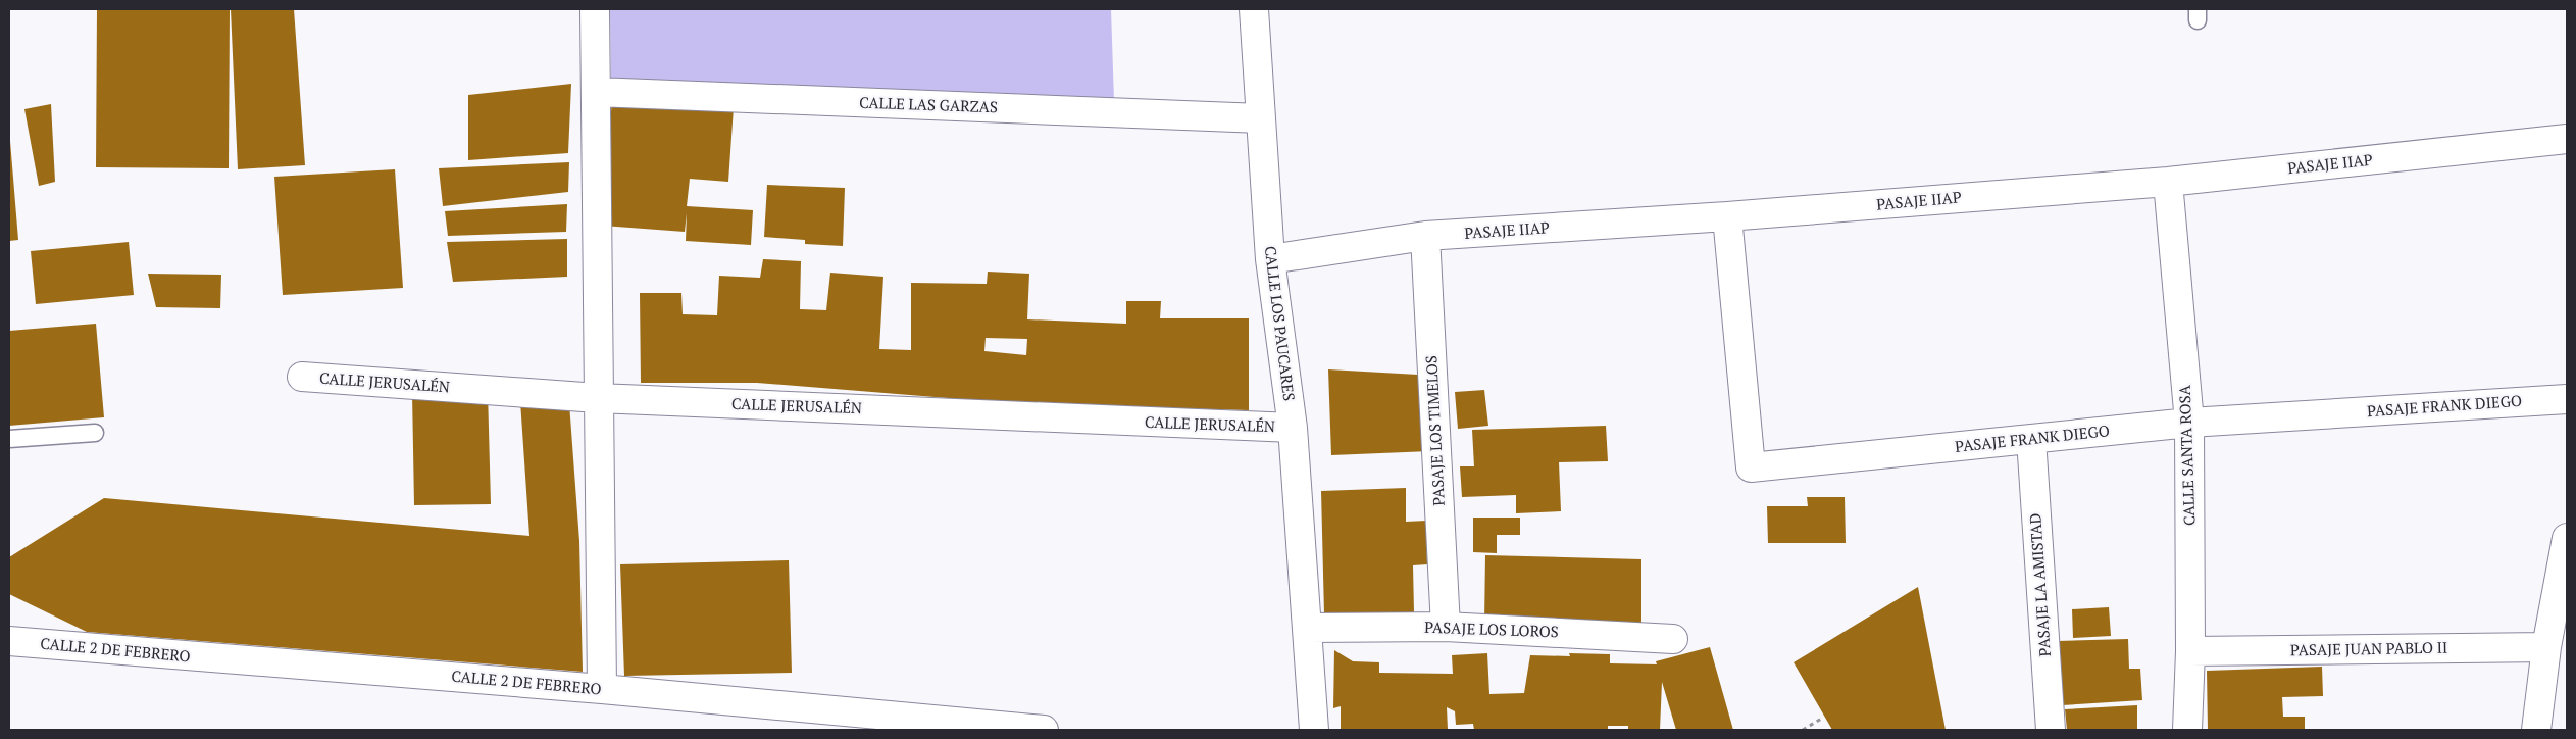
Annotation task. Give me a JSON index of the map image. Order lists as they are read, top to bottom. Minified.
{"streets":{"street":["CALLE LAS GARZAS","PASAJE IIAP","CALLE LOS PAUCARES","CALLE JERUSALÉN","PASAJE FRANK DIEGO","PASAJE LOS TIMELOS","CALLE SANTA ROSA","PASAJE LA AMISTAD","PASAJE LOS LOROS","PASAJE JUAN PABLO II","CALLE 2 DE FEBRERO"]},"crossings":[["CALLE LAS GARZAS","CALLE LOS PAUCARES"],["PASAJE IIAP","CALLE LOS PAUCARES"],["PASAJE IIAP","PASAJE FRANK DIEGO"],["PASAJE IIAP","PASAJE LOS TIMELOS"],["PASAJE IIAP","CALLE SANTA ROSA"],["CALLE LOS PAUCARES","CALLE JERUSALÉN"],["CALLE LOS PAUCARES","PASAJE LOS LOROS"],["PASAJE FRANK DIEGO","CALLE SANTA ROSA"],["PASAJE FRANK DIEGO","PASAJE LA AMISTAD"],["PASAJE LOS TIMELOS","PASAJE LOS LOROS"],["CALLE SANTA ROSA","PASAJE JUAN PABLO II"]]}
